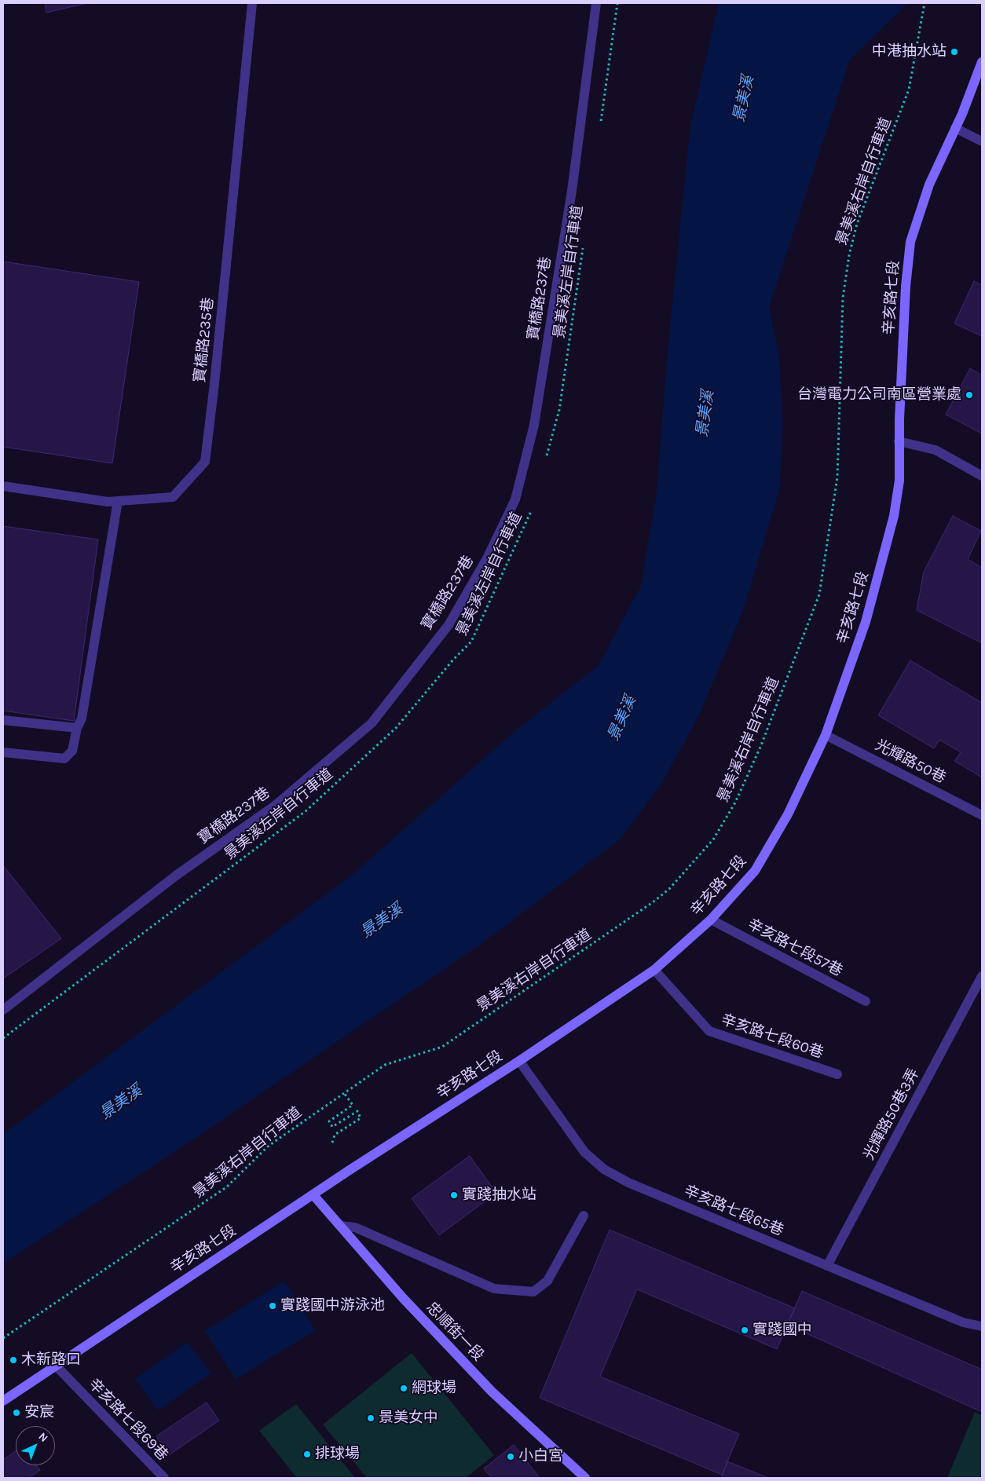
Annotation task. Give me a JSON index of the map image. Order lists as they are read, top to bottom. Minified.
{"streets":{"main road":["辛亥路七段","忠順街一段"],"street":["寶橋路237巷","寶橋路235巷","光輝路50巷","辛亥路七段57巷","辛亥路七段60巷","光輝路50巷3弄","辛亥路七段65巷","辛亥路七段69巷"],"path":["景美溪右岸自行車道","景美溪左岸自行車道"]},"crossings":[["辛亥路七段","光輝路50巷"],["辛亥路七段","辛亥路七段57巷"],["辛亥路七段","辛亥路七段60巷"],["辛亥路七段","辛亥路七段65巷"],["辛亥路七段","忠順街一段"],["辛亥路七段","辛亥路七段69巷"],["光輝路50巷3弄","辛亥路七段65巷"]],"water":["景美溪"],"places":["中港抽水站","台灣電力公司南區營業處","實踐抽水站","實踐國中游泳池","實踐國中","木新路口","網球場","安宸","景美女中","排球場","小白宮"],"north":"top right"}
